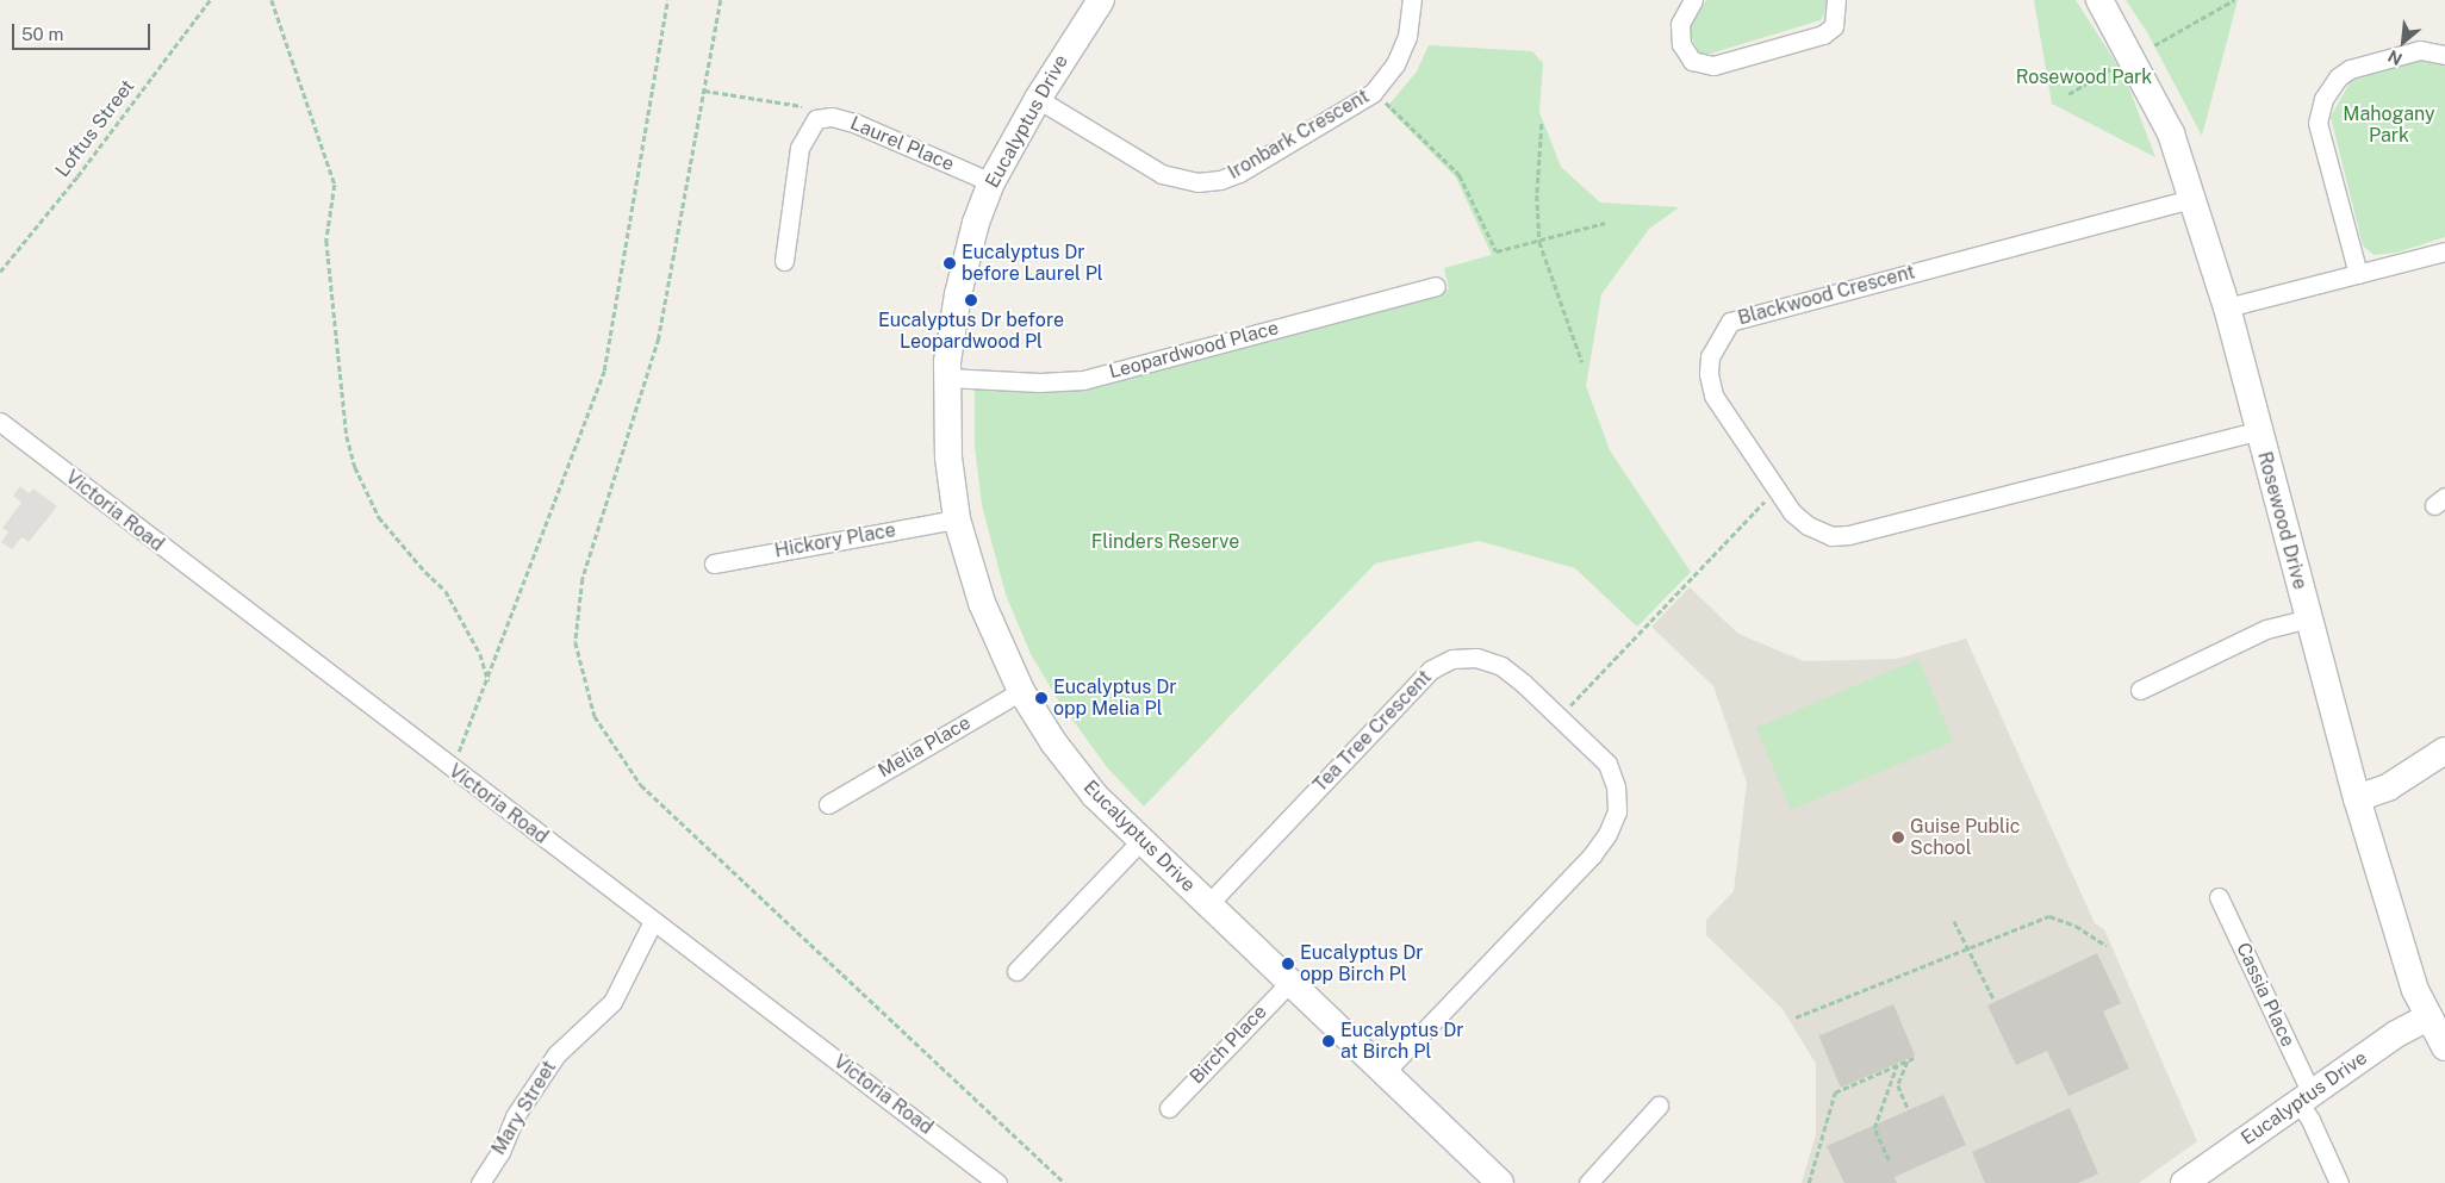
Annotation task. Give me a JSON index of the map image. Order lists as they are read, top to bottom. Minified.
{"streets":{"street":["Eucalyptus Drive","Ironbark Crescent","Laurel Place","Blackwood Crescent","Leopardwood Place","Victoria Road","Rosewood Drive","Hickory Place","Tea Tree Crescent","Melia Place","Cassia Place","Birch Place","Mary Street"],"path":["Loftus Street"]},"crossings":[["Eucalyptus Drive","Ironbark Crescent"],["Eucalyptus Drive","Laurel Place"],["Eucalyptus Drive","Leopardwood Place"],["Eucalyptus Drive","Rosewood Drive"],["Eucalyptus Drive","Hickory Place"],["Eucalyptus Drive","Tea Tree Crescent"],["Eucalyptus Drive","Melia Place"],["Eucalyptus Drive","Cassia Place"],["Eucalyptus Drive","Birch Place"],["Blackwood Crescent","Rosewood Drive"],["Victoria Road","Mary Street"]],"parks":["Rosewood Park","Mahogany Park","Flinders Reserve"],"places":["Eucalyptus Dr before Laurel Pl","Eucalyptus Dr before Leopardwood Pl","Eucalyptus Dr opp Melia Pl","Guise Public School","Eucalyptus Dr opp Birch Pl","Eucalyptus Dr at Birch Pl"],"scale_bar":"50 m","north":"bottom left"}
